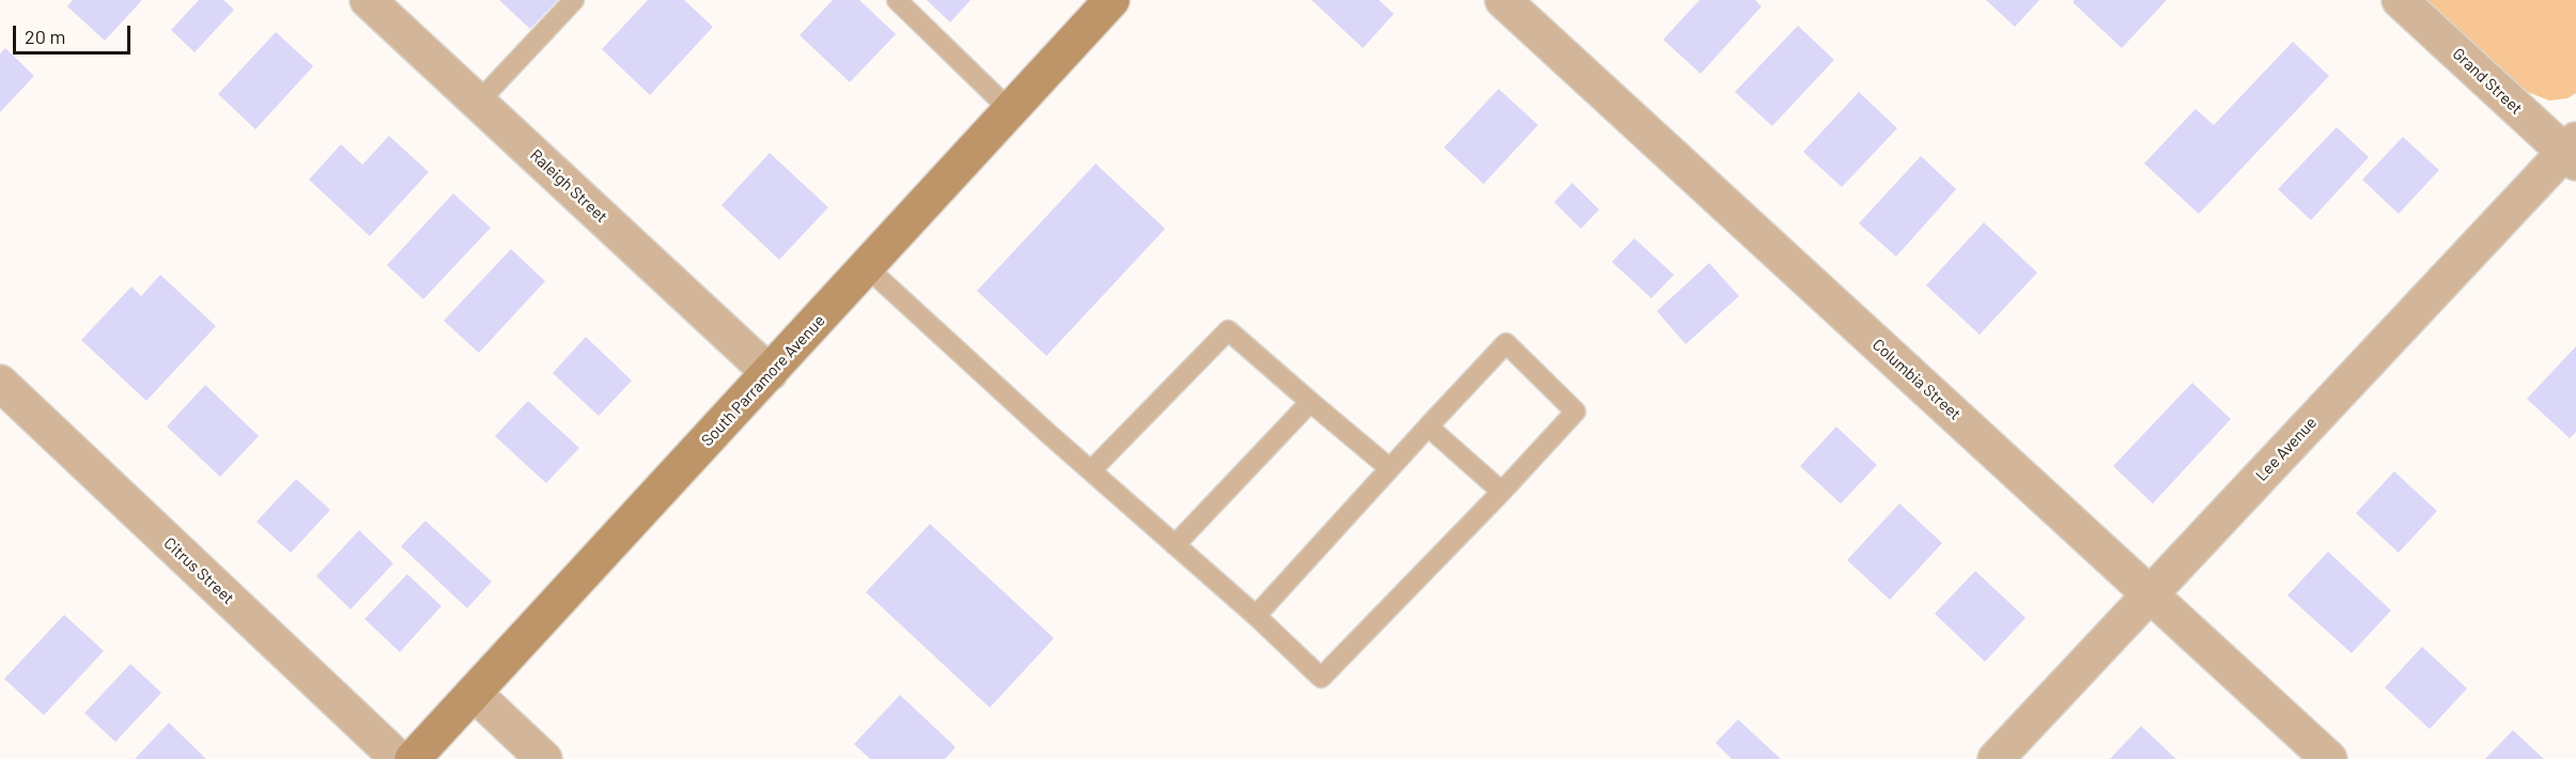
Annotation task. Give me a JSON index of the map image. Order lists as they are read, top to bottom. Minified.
{"streets":{"street":["Grand Street","Raleigh Street","Columbia Street","South Parramore Avenue","Lee Avenue","Citrus Street"]},"crossings":[["Grand Street","Lee Avenue"],["Raleigh Street","South Parramore Avenue"],["Columbia Street","Lee Avenue"]],"scale_bar":"20 m"}
